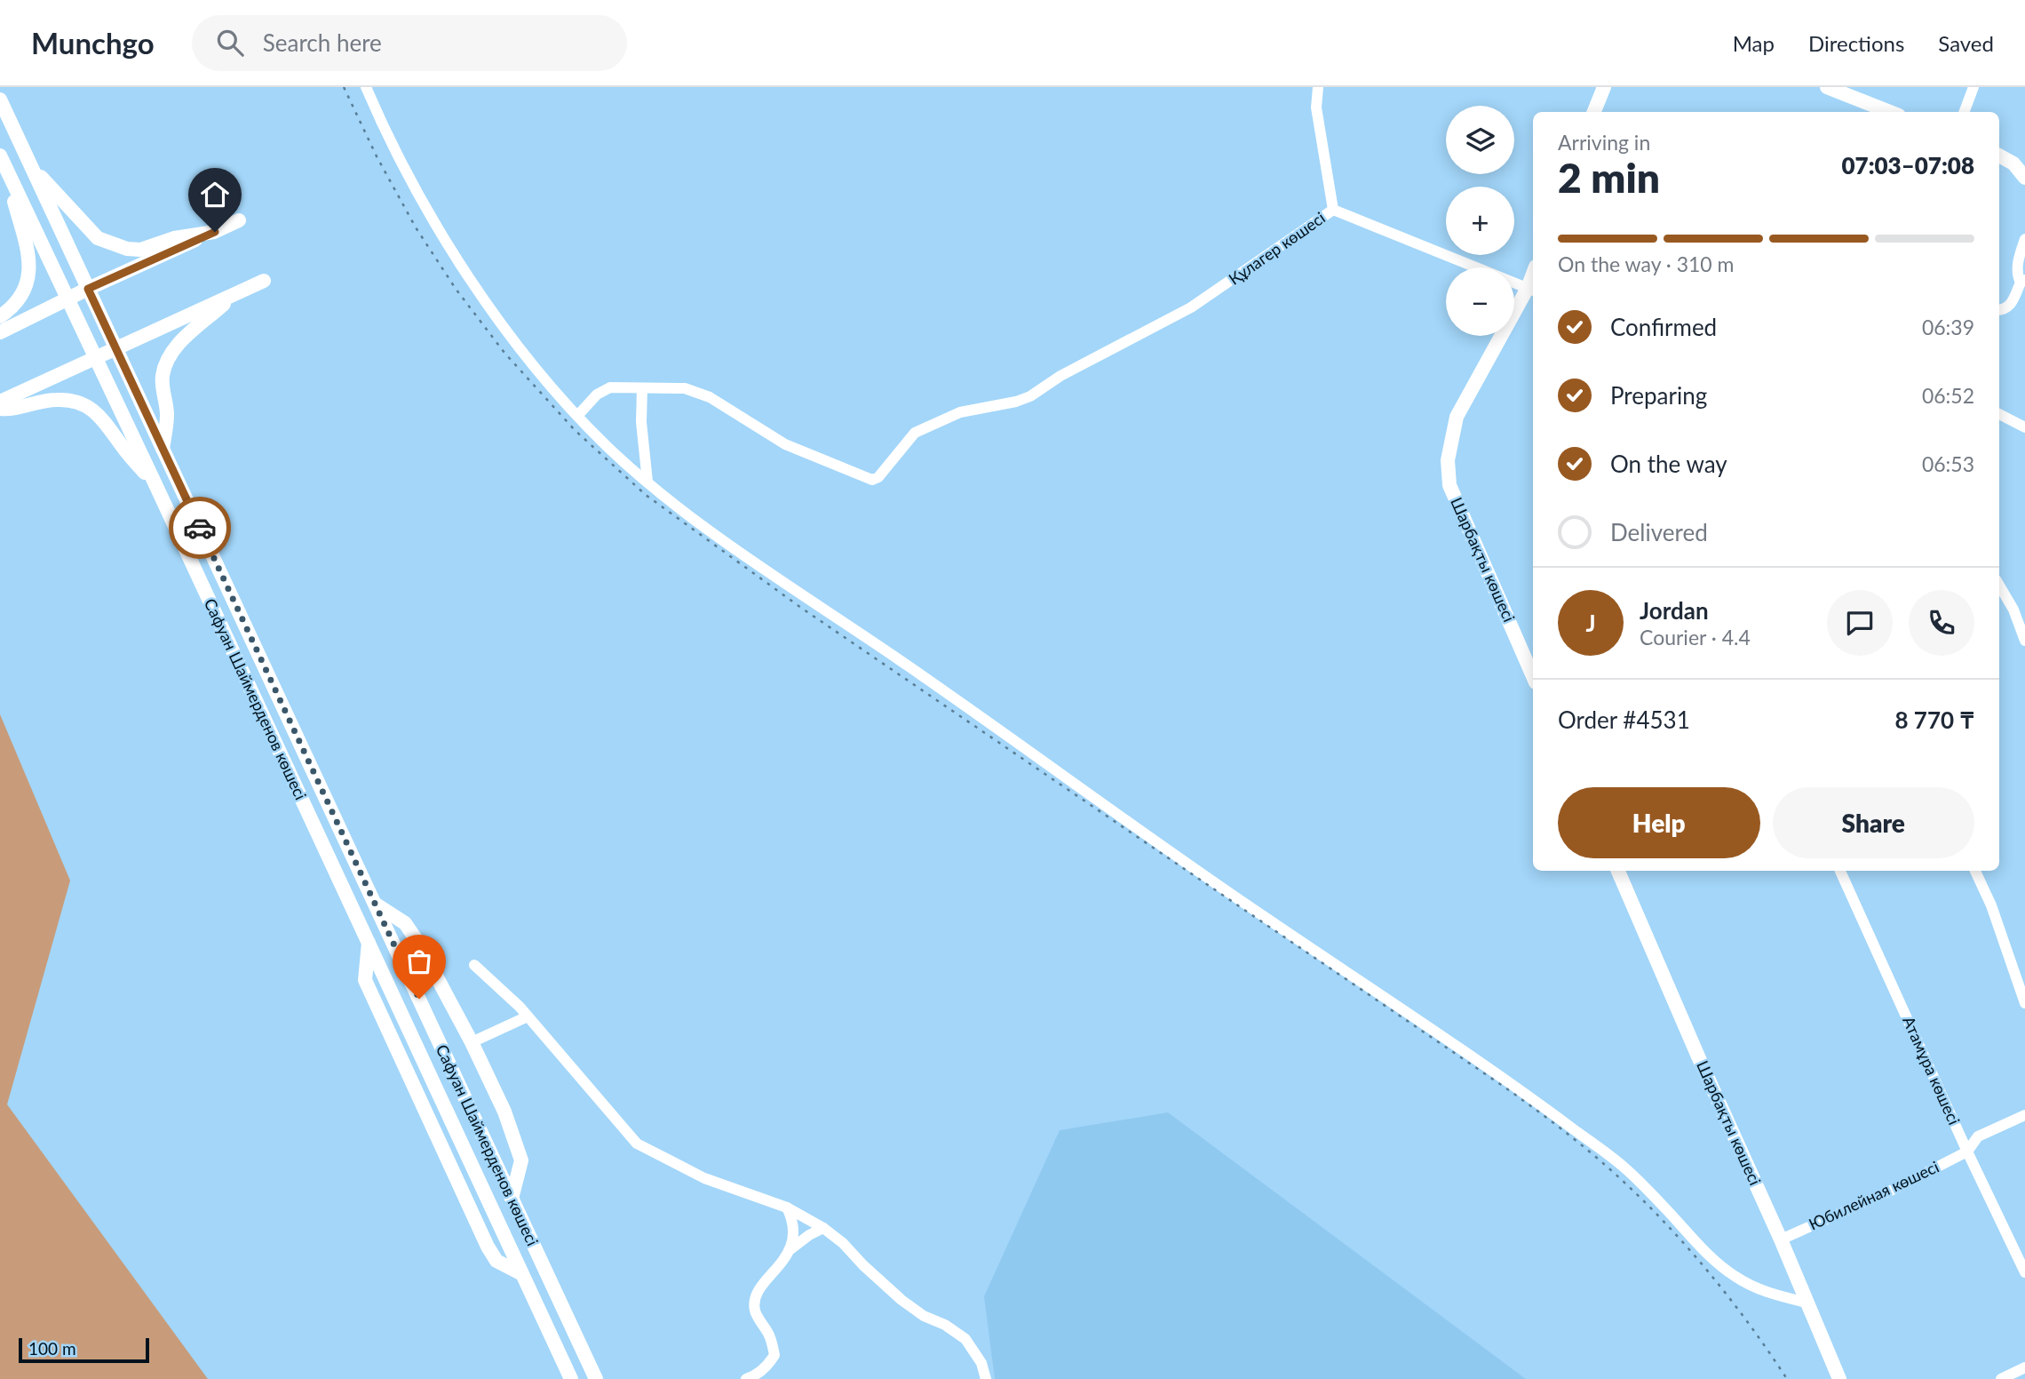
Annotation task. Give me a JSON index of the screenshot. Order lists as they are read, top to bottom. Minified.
{"streets":{"main road":["Шарбақты көшесі","Сафуан Шаймерденов көшесі"],"street":["Құлагер көшесі","Атамұра көшесі","Юбилейная көшесі"]},"crossings":[["Құлагер көшесі","Шарбақты көшесі"],["Шарбақты көшесі","Юбилейная көшесі"],["Атамұра көшесі","Юбилейная көшесі"]],"scale_bar":"100 m","page":{"header":"Munchgo","search":"Search here","nav":["Map","Directions","Saved"],"map_buttons":["+","−"],"heading":["2 min","Arriving in","07:03–07:08"],"panel":["Jordan","Courier · 4.4","Order #4531","8 770 ₸"],"bar":"On the way · 310 m","list":[["Confirmed","06:39"],["Preparing","06:52"],["On the way","06:53"],"Delivered"],"round":"J","buttons":["Help","Share"],"scale":"100 m"}}
